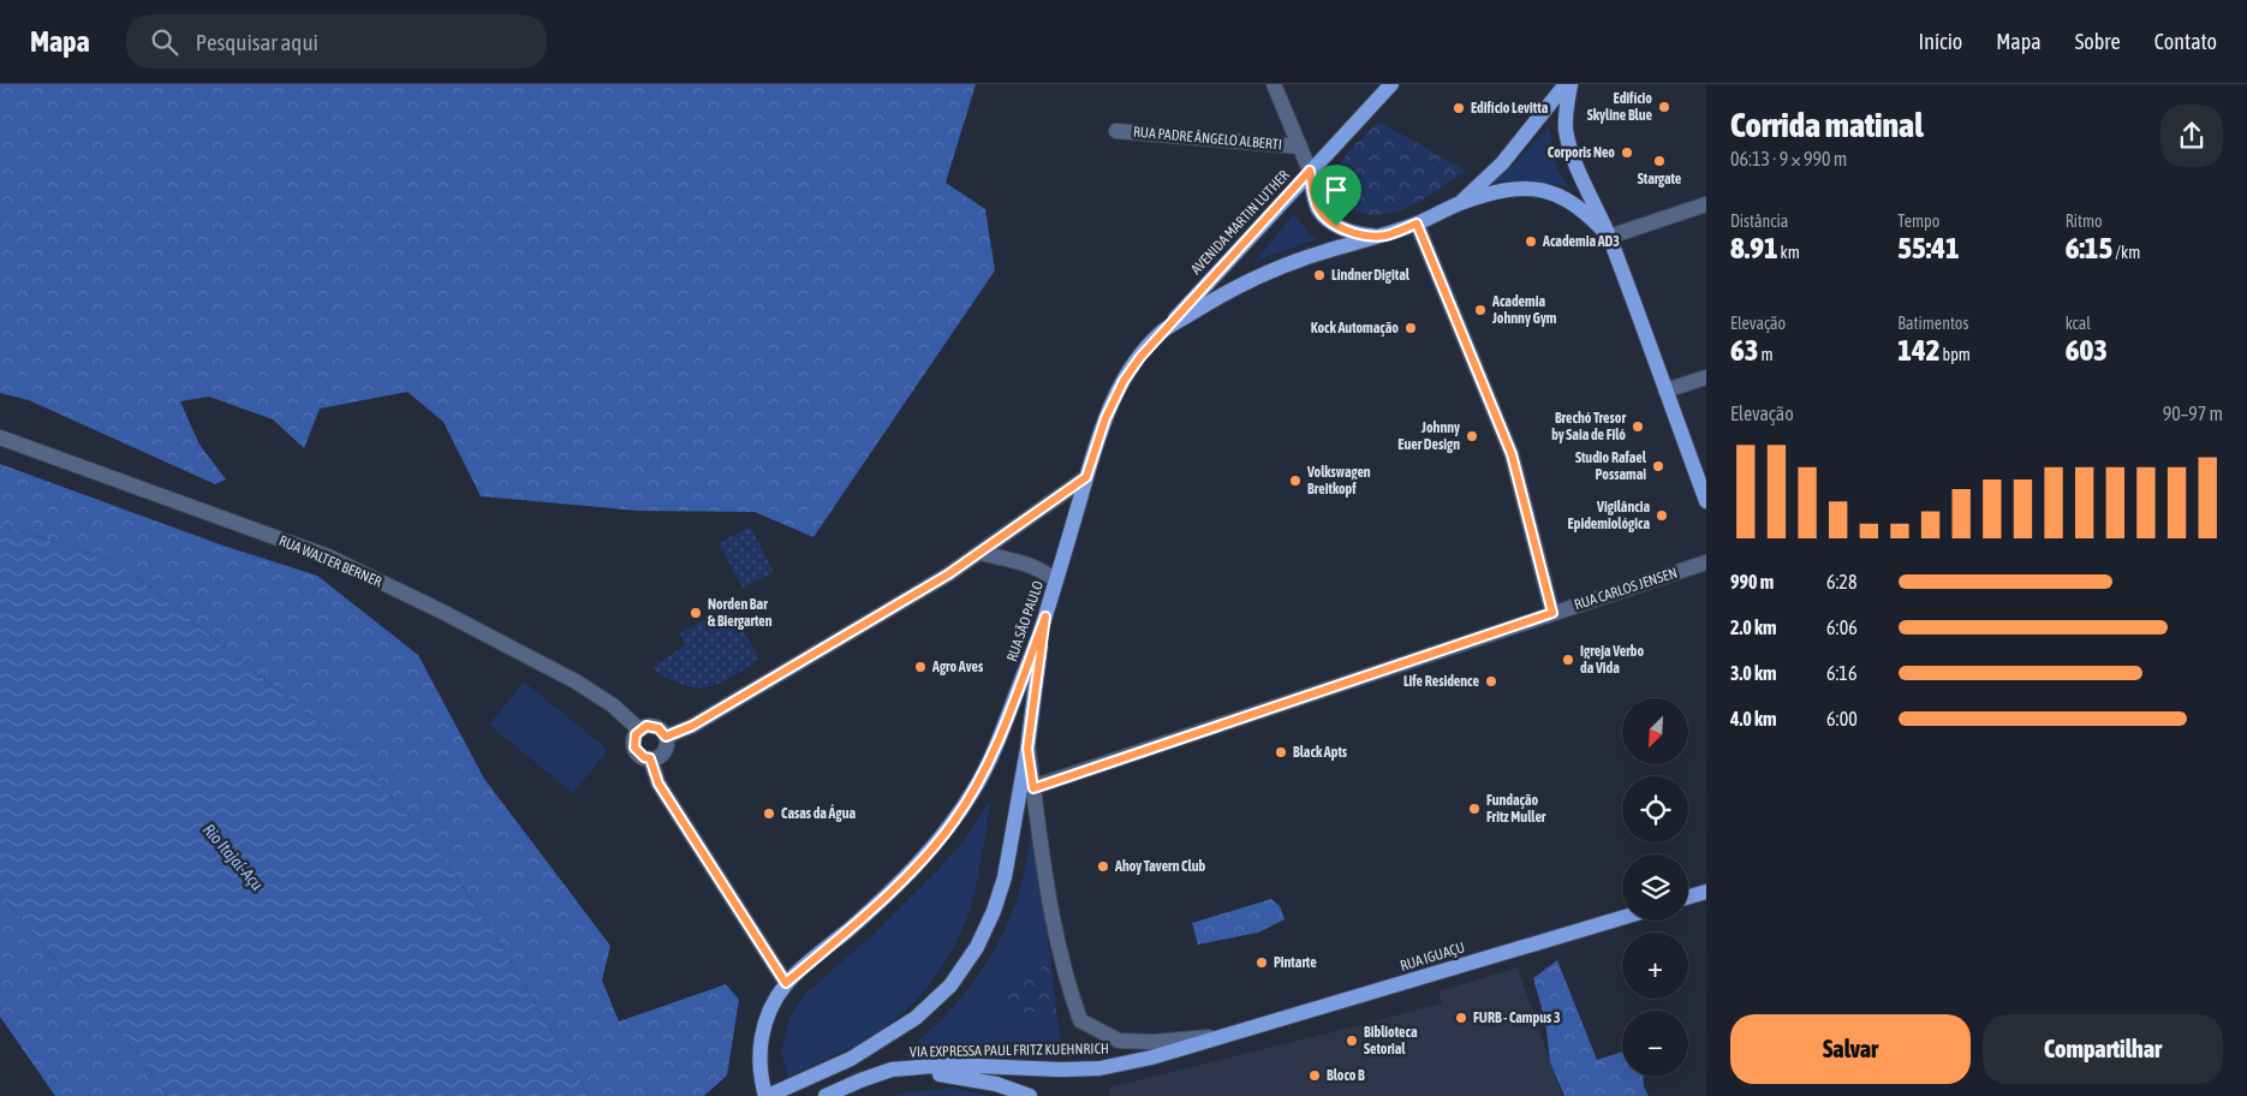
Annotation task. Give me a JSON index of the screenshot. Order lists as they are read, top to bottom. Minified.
{"streets":{"main road":["AVENIDA MARTIN LUTHER","RUA SÃO PAULO","RUA IGUAÇU","VIA EXPRESSA PAUL FRITZ KUEHNRICH"],"street":["RUA PADRE ÂNGELO ALBERTI","RUA WALTER BERNER","RUA CARLOS JENSEN"]},"crossings":[["AVENIDA MARTIN LUTHER","RUA SÃO PAULO"],["RUA SÃO PAULO","VIA EXPRESSA PAUL FRITZ KUEHNRICH"],["RUA IGUAÇU","VIA EXPRESSA PAUL FRITZ KUEHNRICH"]],"water":["Rio Itajaí-Açu"],"places":["Edifício Skyline Blue","Edifício Levitta","Corporis Neo","Stargate","Academia AD3","Lindner Digital","Academia Johnny Gym","Kock Automação","Brechó Tresor by Saia de Filó","Johnny Euer Design","Studio Rafael Possamai","Volkswagen Breitkopf","Vigilância Epidemiológica","Norden Bar & Biergarten","Igreja Verbo da Vida","Agro Aves","Life Residence","Black Apts","Fundação Fritz Muller","Casas da Água","Ahoy Tavern Club","Pintarte","FURB - Campus 3","Biblioteca Setorial","Bloco B"],"north":"bottom left","page":{"header":"Mapa","search":"Pesquisar aqui","nav":["Início","Mapa","Sobre","Contato"],"heading":["Corrida matinal","06:13 · 9 × 990 m"],"stats":[["Distância","8.91 km"],["Tempo","55:41"],["Ritmo","6:15 /km"],["Elevação","63 m"],["Batimentos","142 bpm"],["kcal","603"]],"chart":["Elevação","90–97 m"],"list":[{"name":"990 m","note":"6:28"},{"name":"2.0 km","note":"6:06"},{"name":"3.0 km","note":"6:16"},{"name":"4.0 km","note":"6:00"}],"map_buttons":["+","−"],"buttons":["Salvar","Compartilhar"]}}
